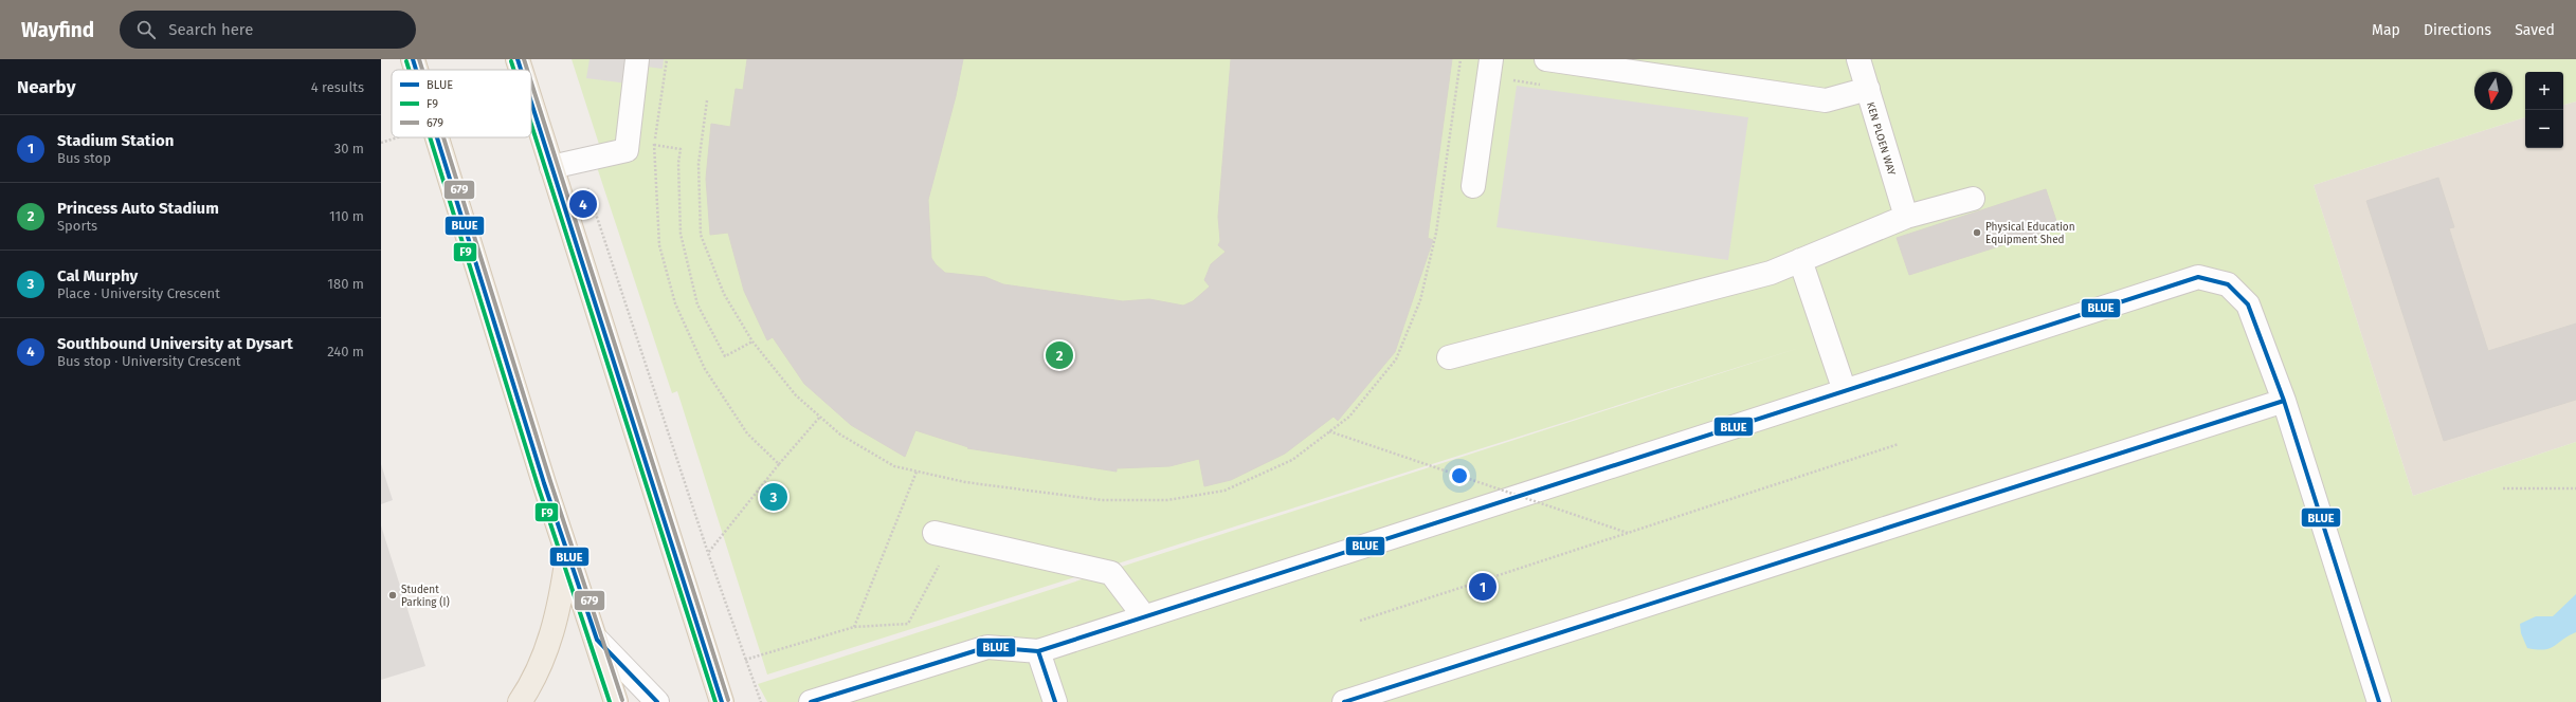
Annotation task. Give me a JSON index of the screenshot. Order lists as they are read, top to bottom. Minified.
{"streets":{"lane":["KEN PLOEN WAY"]},"places":["Physical Education Equipment Shed","Student Parking (I)"],"lines":["transit line BLUE","transit line 679","transit line F9"],"legend":["BLUE","F9","679"],"north":"bottom","page":{"header":"Wayfind","search":"Search here","nav":["Map","Directions","Saved"],"heading":["Nearby","4 results"],"map_buttons":["+","−"],"list":[{"mark":"1","name":"Stadium Station","note":"Bus stop","value":"30 m"},{"mark":"2","name":"Princess Auto Stadium","note":"Sports","value":"110 m"},{"mark":"3","name":"Cal Murphy","note":"Place · University Crescent","value":"180 m"},{"mark":"4","name":"Southbound University at Dysart","note":"Bus stop · University Crescent","value":"240 m"}],"pins":["4","2","3","1"]}}
